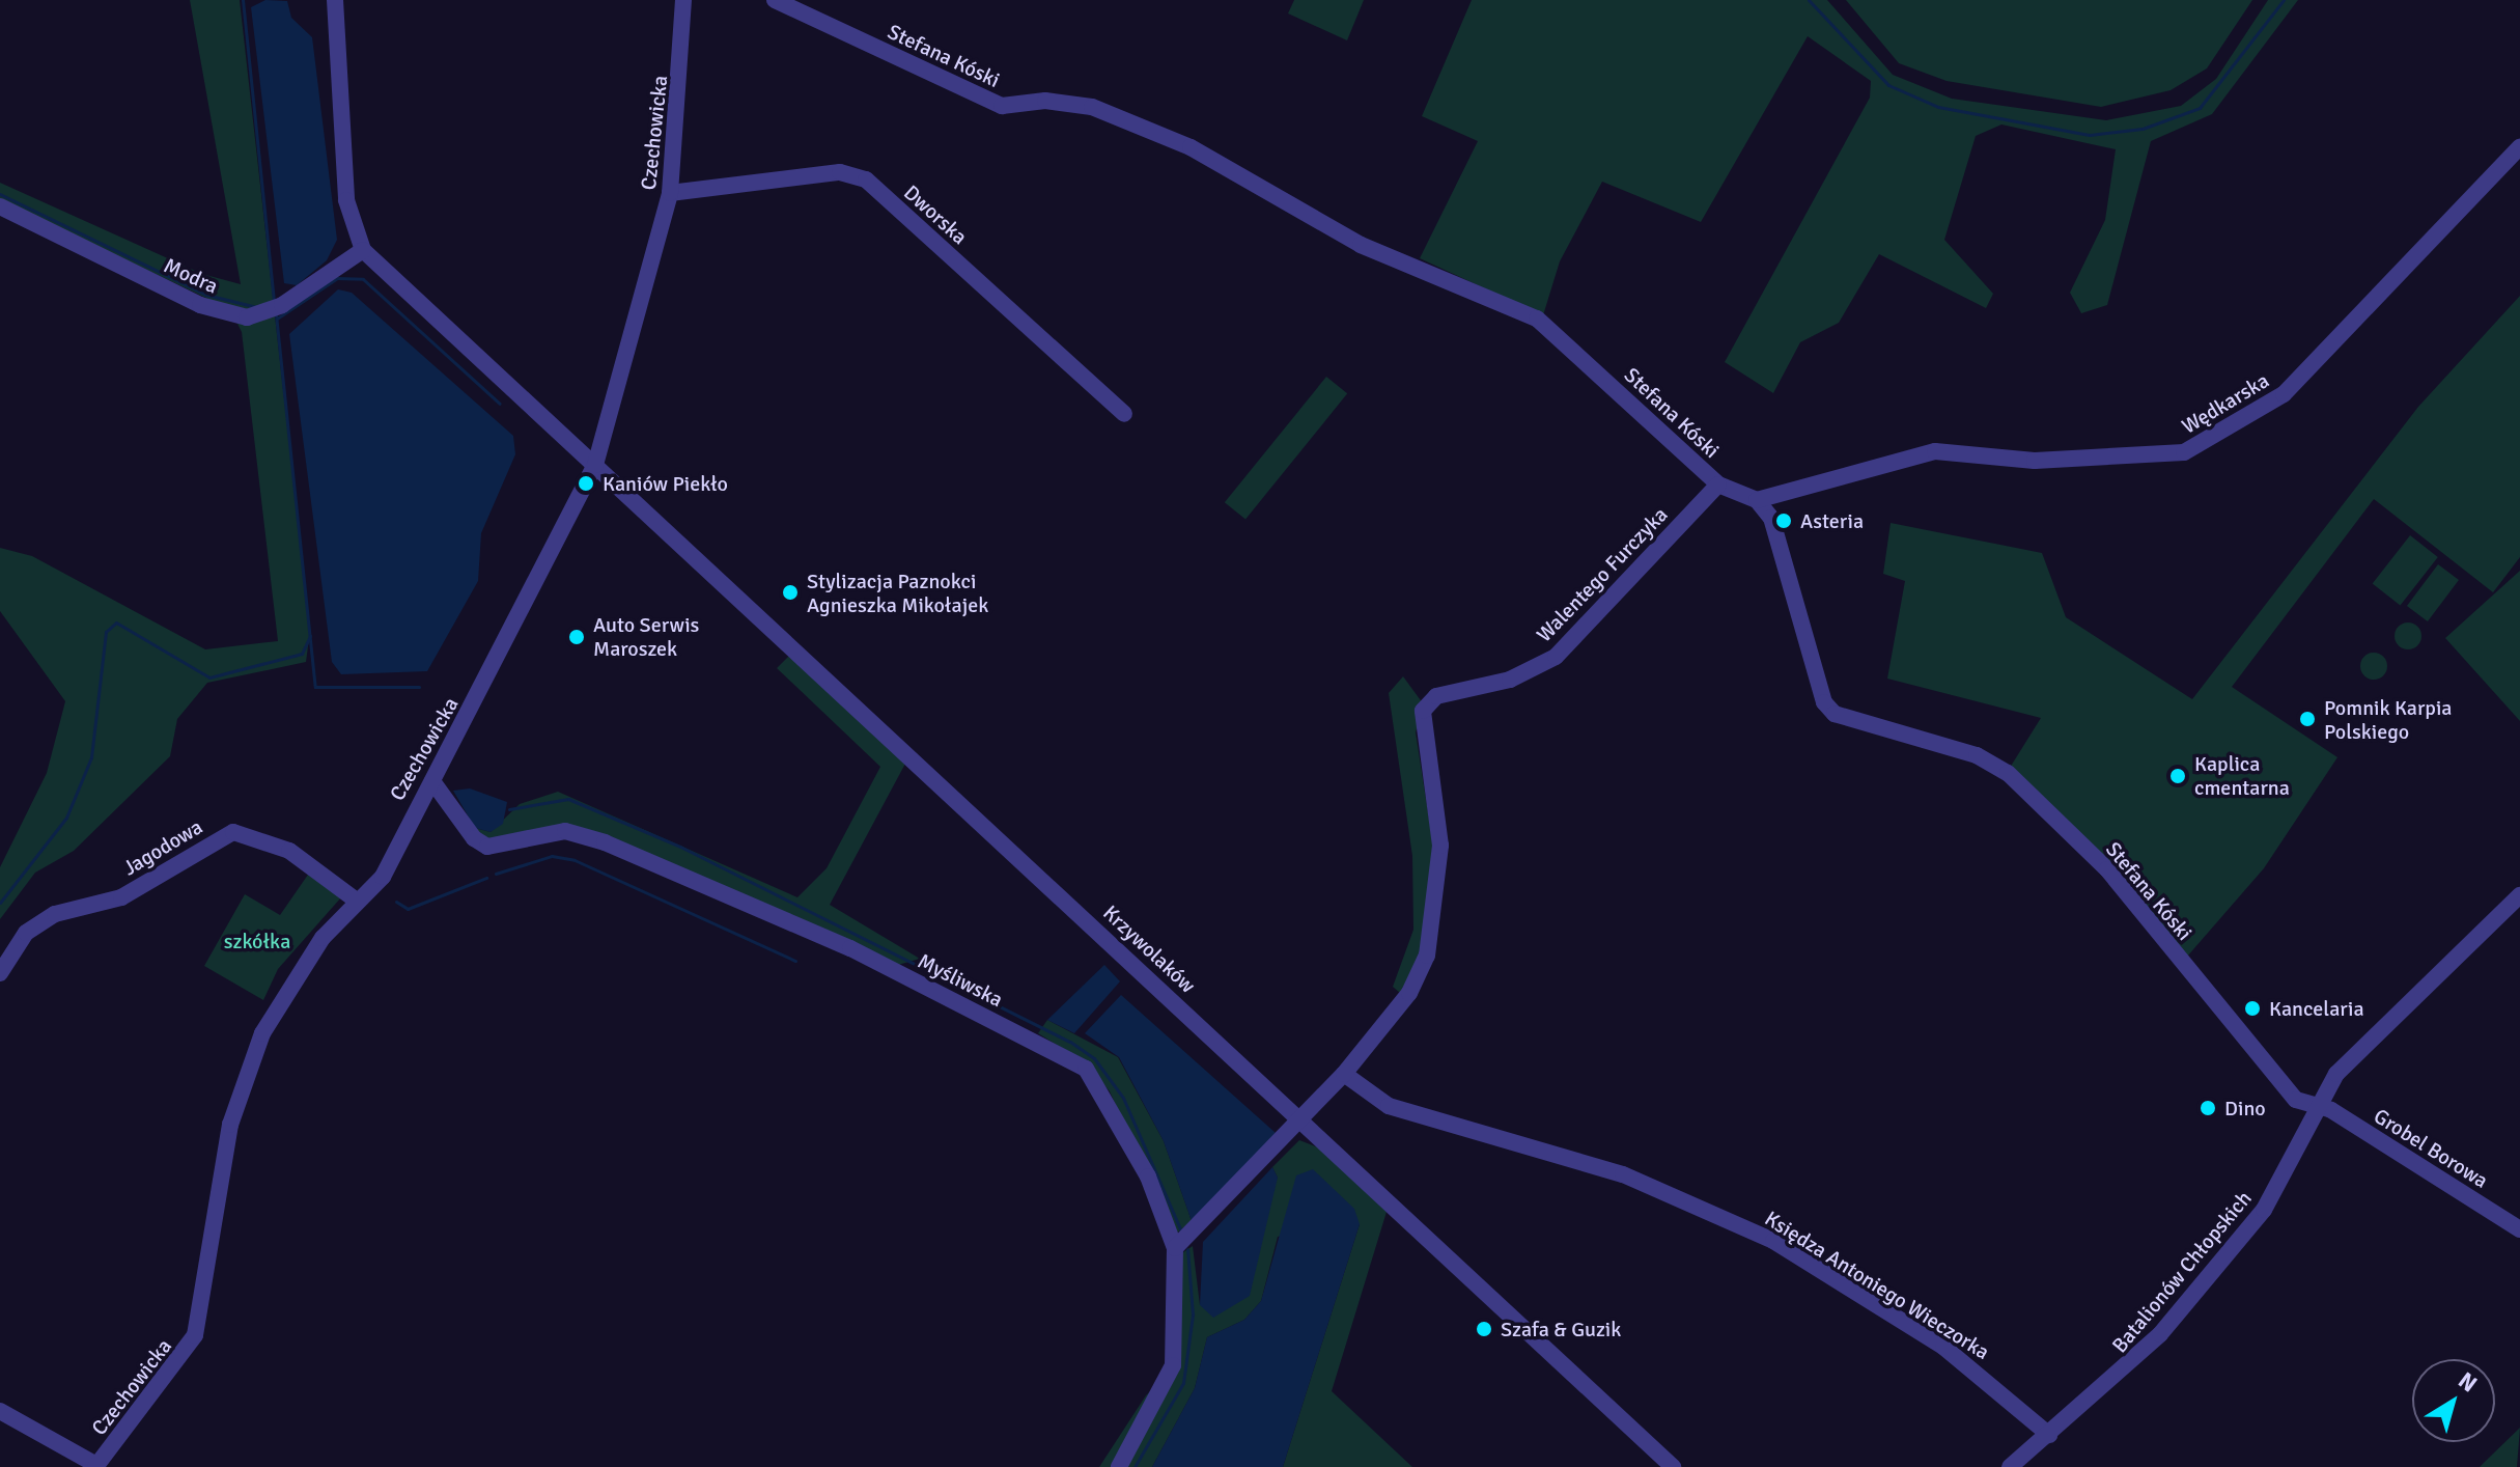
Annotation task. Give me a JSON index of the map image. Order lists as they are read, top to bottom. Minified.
{"streets":{"street":["Stefana Kóski","Czechowicka","Dworska","Modra","Wędkarska","Walentego Furczyka","Jagodowa","Krzywolaków","Myśliwska","Grobel Borowa","Batalionów Chłopskich","Księdza Antoniego Wieczorka"]},"crossings":[["Stefana Kóski","Wędkarska"],["Stefana Kóski","Walentego Furczyka"],["Stefana Kóski","Grobel Borowa"],["Stefana Kóski","Batalionów Chłopskich"],["Czechowicka","Dworska"],["Czechowicka","Jagodowa"],["Czechowicka","Krzywolaków"],["Czechowicka","Myśliwska"],["Walentego Furczyka","Krzywolaków"],["Walentego Furczyka","Myśliwska"],["Walentego Furczyka","Księdza Antoniego Wieczorka"],["Grobel Borowa","Batalionów Chłopskich"],["Batalionów Chłopskich","Księdza Antoniego Wieczorka"]],"parks":["szkółka"],"places":["Kaniów Piekło","Asteria","Stylizacja Paznokci Agnieszka Mikołajek","Auto Serwis Maroszek","Pomnik Karpia Polskiego","Kaplica cmentarna","Kancelaria","Dino","Szafa & Guzik"],"north":"top right"}
